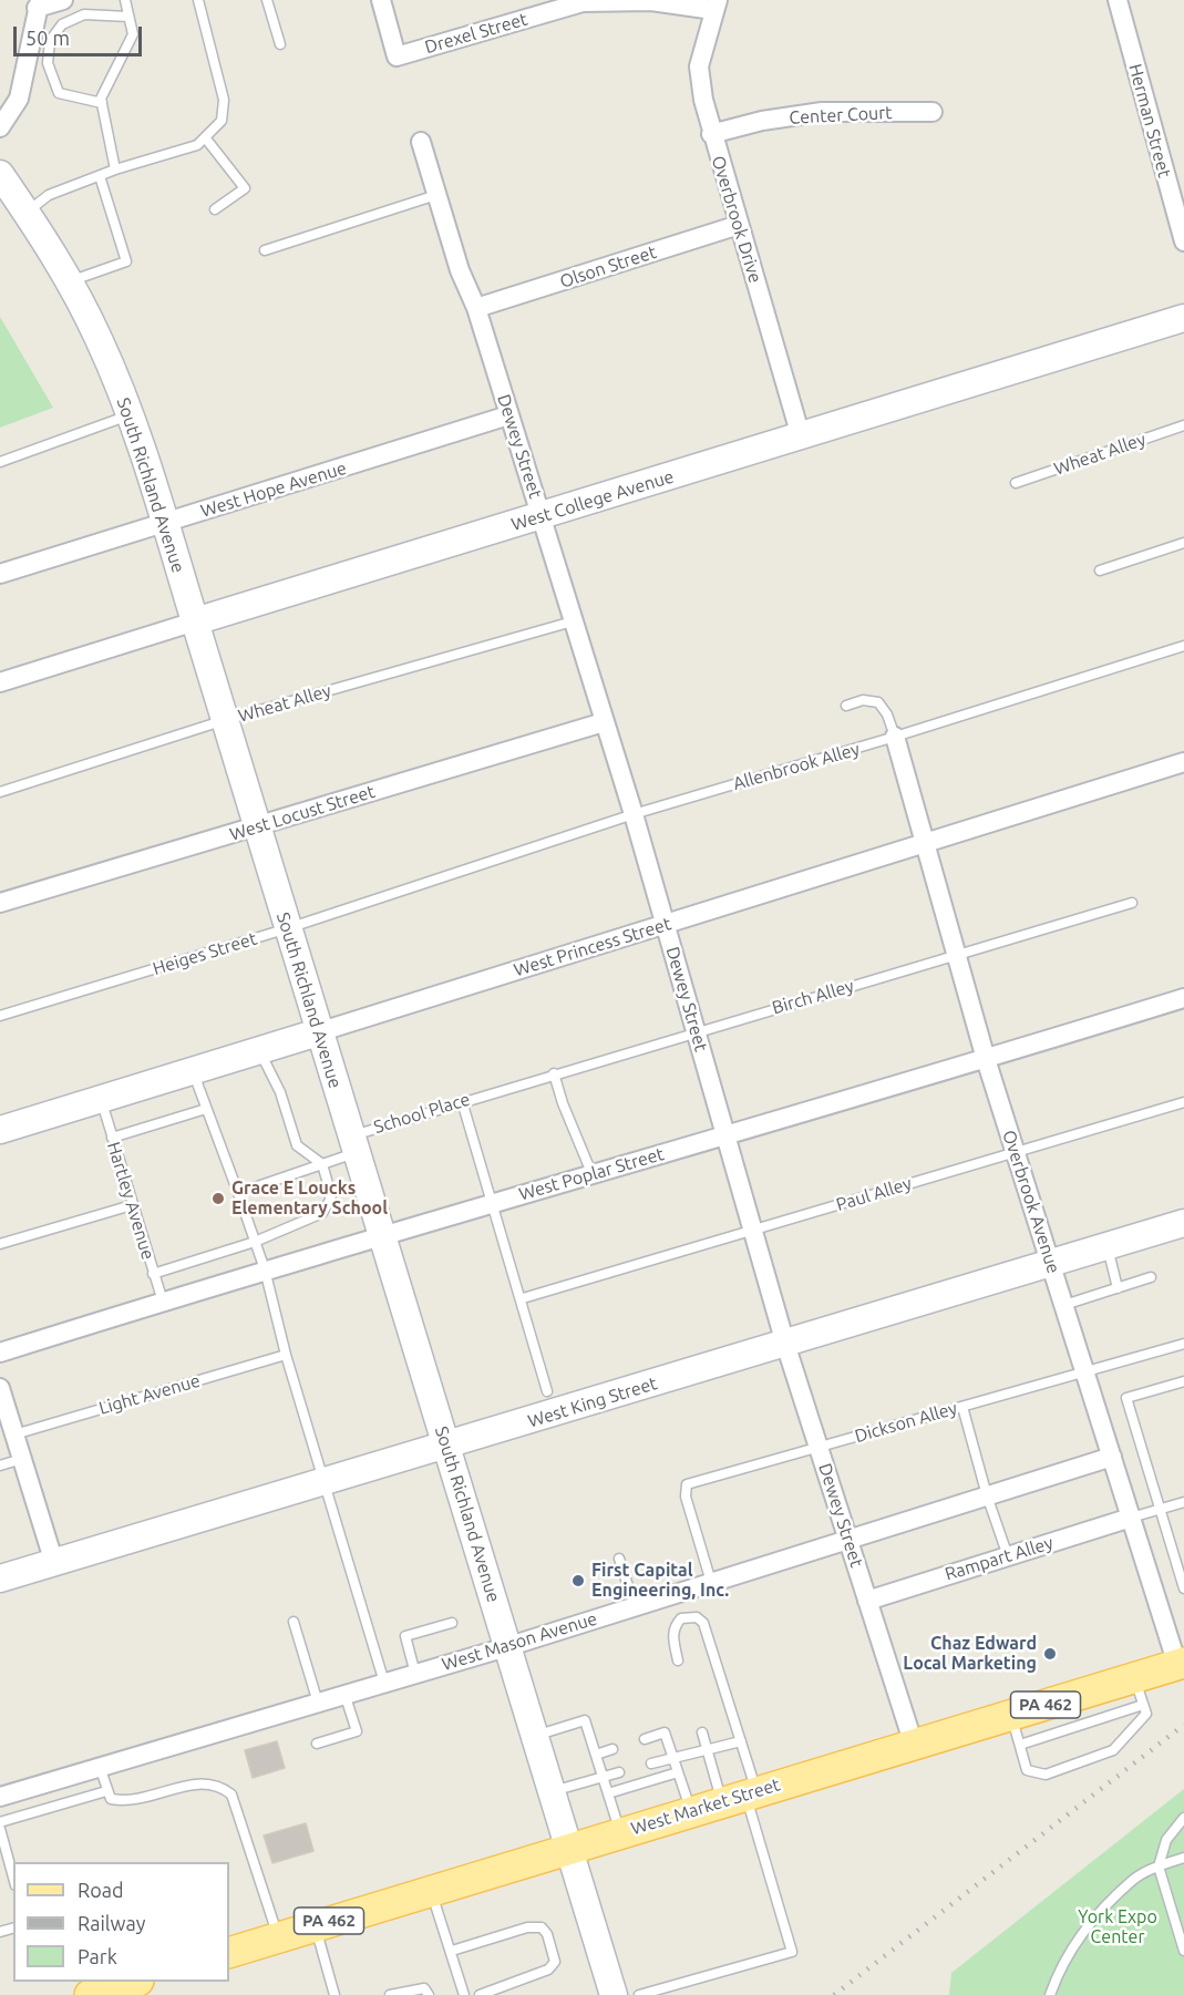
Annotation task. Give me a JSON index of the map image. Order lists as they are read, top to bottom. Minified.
{"streets":{"main road":["PA 462","West Market Street"],"street":["Drexel Street","Center Court","Herman Street","Overbrook Drive","Olson Street","Dewey Street","South Richland Avenue","West Hope Avenue","West College Avenue","West Locust Street","West Princess Street","West Poplar Street","Overbrook Avenue","West King Street","Rampart Alley","West Mason Avenue"],"lane":["Wheat Alley","Allenbrook Alley","Heiges Street","Birch Alley","School Place","Paul Alley","Hartley Avenue","Light Avenue","Dickson Alley"]},"crossings":[["Drexel Street","Overbrook Drive"],["Center Court","Overbrook Drive"],["Overbrook Drive","Olson Street"],["Overbrook Drive","West College Avenue"],["Olson Street","Dewey Street"],["Dewey Street","Wheat Alley"],["Dewey Street","West Hope Avenue"],["Dewey Street","West College Avenue"],["Dewey Street","Allenbrook Alley"],["Dewey Street","West Locust Street"],["Dewey Street","West Princess Street"],["Dewey Street","Birch Alley"],["Dewey Street","West Poplar Street"],["Dewey Street","Paul Alley"],["Dewey Street","West King Street"],["Dewey Street","Dickson Alley"],["Dewey Street","Rampart Alley"],["Dewey Street","West Mason Avenue"],["Dewey Street","West Market Street"],["Wheat Alley","South Richland Avenue"],["South Richland Avenue","West Hope Avenue"],["South Richland Avenue","West College Avenue"],["South Richland Avenue","West Locust Street"],["South Richland Avenue","West Princess Street"],["South Richland Avenue","Heiges Street"],["South Richland Avenue","School Place"],["South Richland Avenue","West Poplar Street"],["South Richland Avenue","West King Street"],["South Richland Avenue","West Mason Avenue"],["South Richland Avenue","West Market Street"],["Allenbrook Alley","Heiges Street"],["Allenbrook Alley","Overbrook Avenue"],["West Princess Street","Hartley Avenue"],["West Princess Street","Overbrook Avenue"],["Birch Alley","School Place"],["Birch Alley","Overbrook Avenue"],["West Poplar Street","Hartley Avenue"],["West Poplar Street","Overbrook Avenue"],["Paul Alley","Overbrook Avenue"],["Overbrook Avenue","West King Street"],["Overbrook Avenue","Dickson Alley"],["Overbrook Avenue","Rampart Alley"],["Overbrook Avenue","West Mason Avenue"],["Overbrook Avenue","West Market Street"],["Dickson Alley","West Mason Avenue"]],"parks":["York Expo Center"],"places":["Grace E Loucks Elementary School","First Capital Engineering, Inc.","Chaz Edward Local Marketing"],"legend":["Road","Railway","Park"],"scale_bar":"50 m"}
